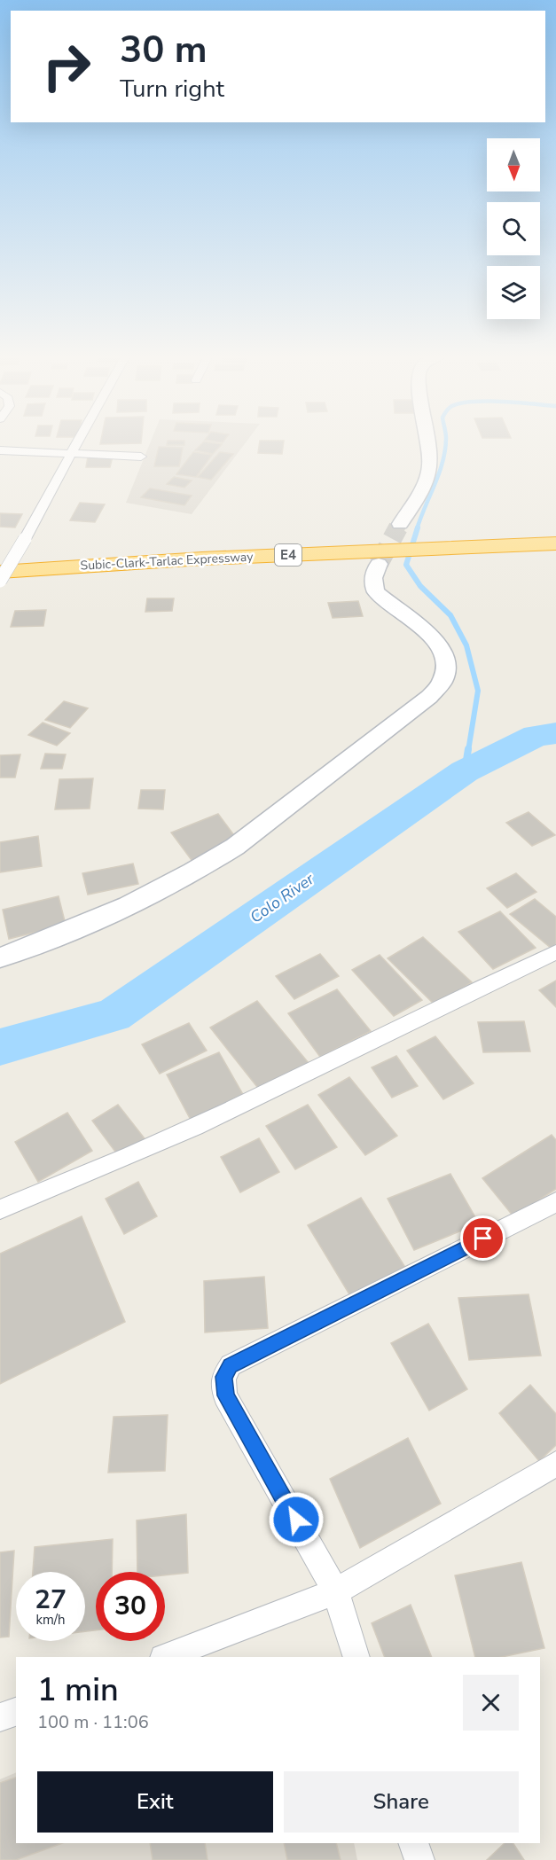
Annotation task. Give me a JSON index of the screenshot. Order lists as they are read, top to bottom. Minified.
{"streets":{"highway":["E4","Subic-Clark-Tarlac Expressway"]},"water":["Colo River"],"north":"bottom","page":{"turn":["30 m","Turn right"],"speed":"27 km/h","limit":"30","heading":["1 min","100 m · 11:06"],"buttons":["Exit","Share"]}}
